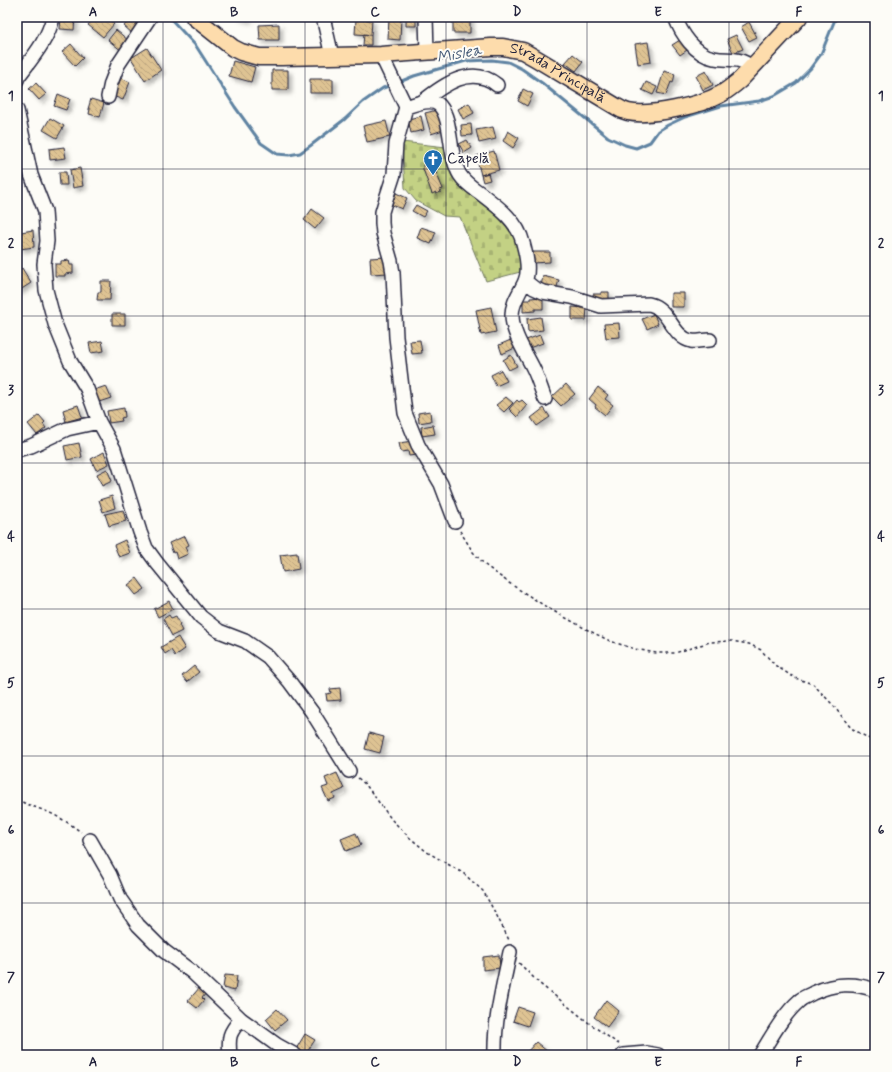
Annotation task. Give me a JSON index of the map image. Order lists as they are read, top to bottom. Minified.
{"streets":{"main road":["Strada Principală"]},"water":["Mislea"],"places":{"church":["Capelă"]},"grid":{"columns":["A","B","C","D","E","F"],"rows":["1","2","3","4","5","6","7"]}}
